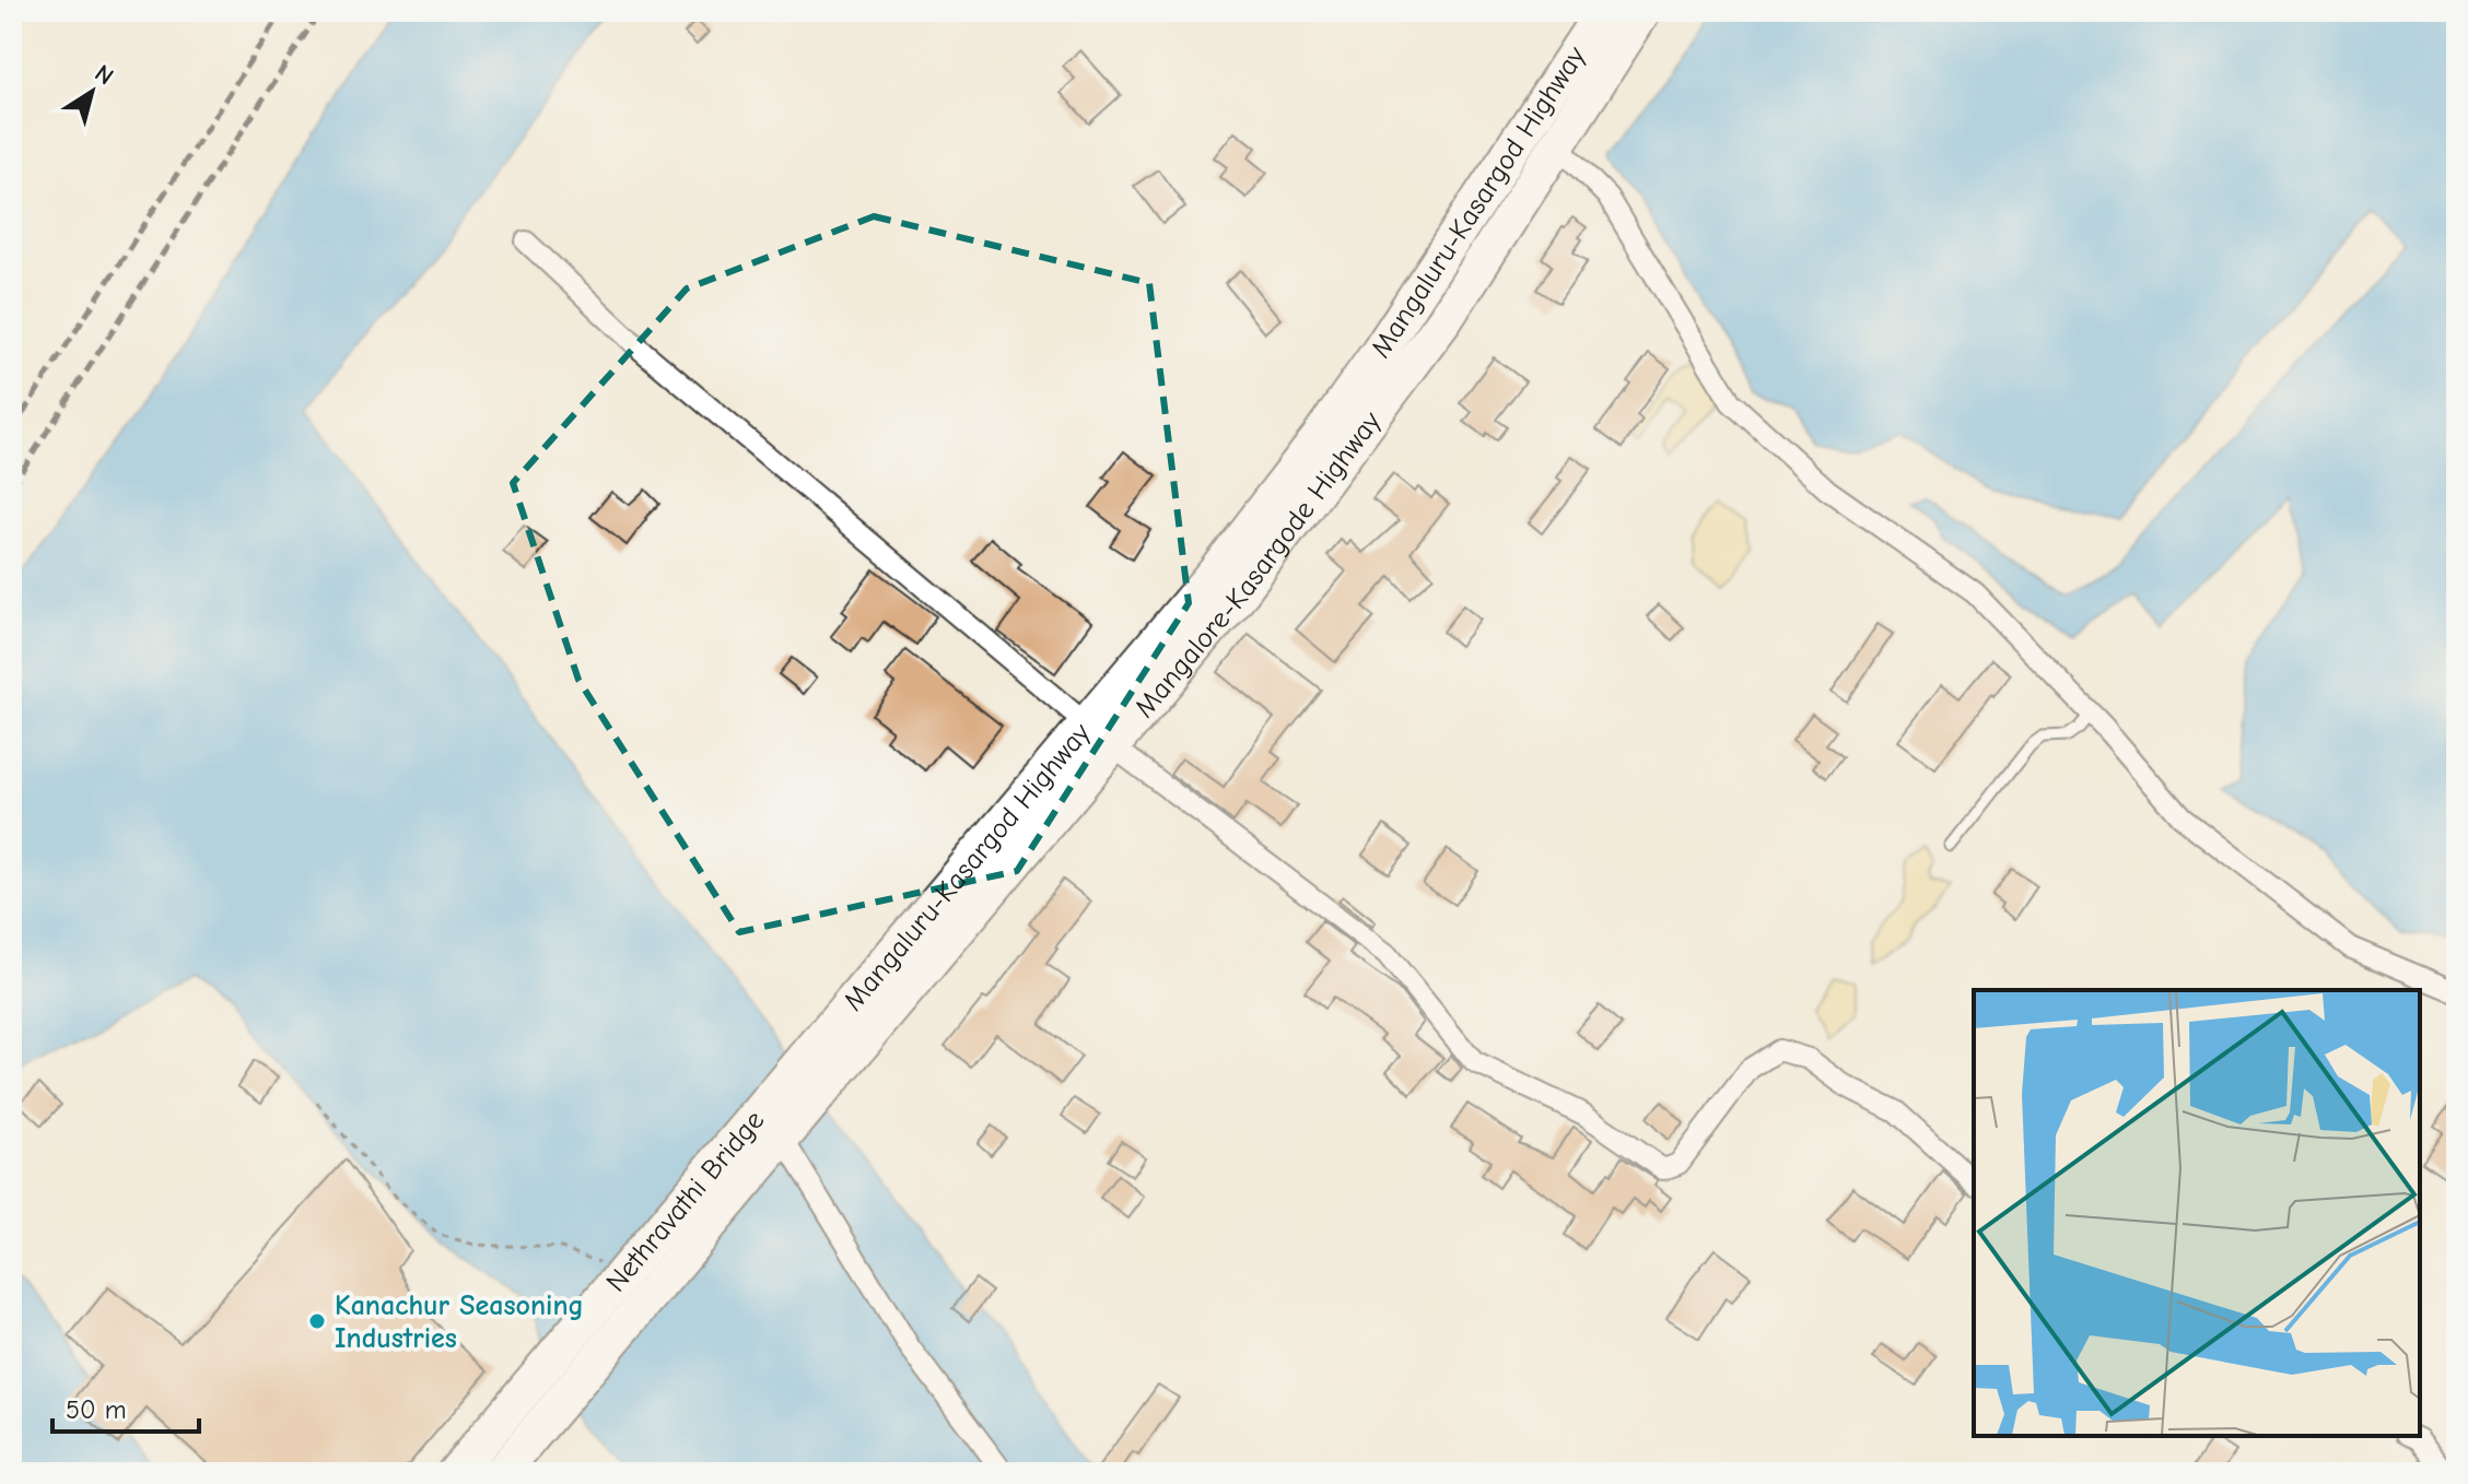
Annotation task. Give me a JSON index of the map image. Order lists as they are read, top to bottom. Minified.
{"streets":{"highway":["Mangaluru-Kasargod Highway","Mangalore-Kasargode Highway","Nethravathi Bridge"]},"crossings":[["Mangaluru-Kasargod Highway","Mangalore-Kasargode Highway"],["Mangaluru-Kasargod Highway","Nethravathi Bridge"],["Mangalore-Kasargode Highway","Nethravathi Bridge"]],"places":["Kanachur Seasoning Industries"],"scale_bar":"50 m","north":"top right"}
